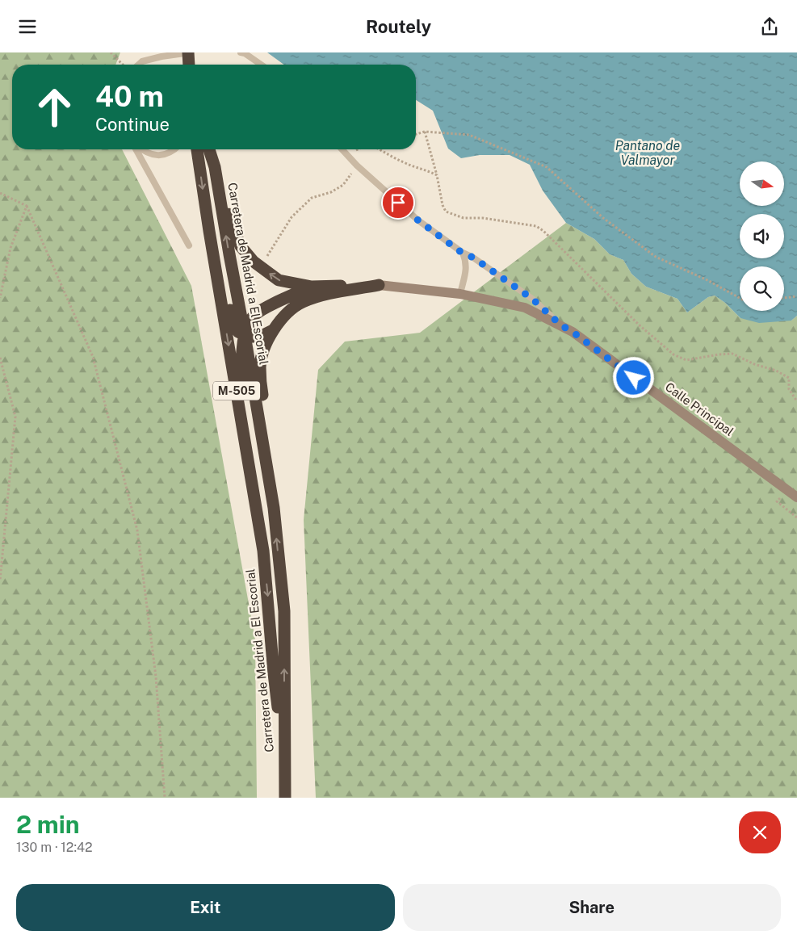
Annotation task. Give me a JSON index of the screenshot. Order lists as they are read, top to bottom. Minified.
{"streets":{"highway":["Carretera de Madrid a El Escorial","M-505"],"street":["Calle Principal"]},"crossings":[["Carretera de Madrid a El Escorial","M-505"],["M-505","Calle Principal"]],"water":["Pantano de Valmayor"],"north":"right","page":{"header":"Routely","turn":["40 m","Continue"],"heading":["2 min","130 m · 12:42"],"buttons":["Exit","Share"]}}
